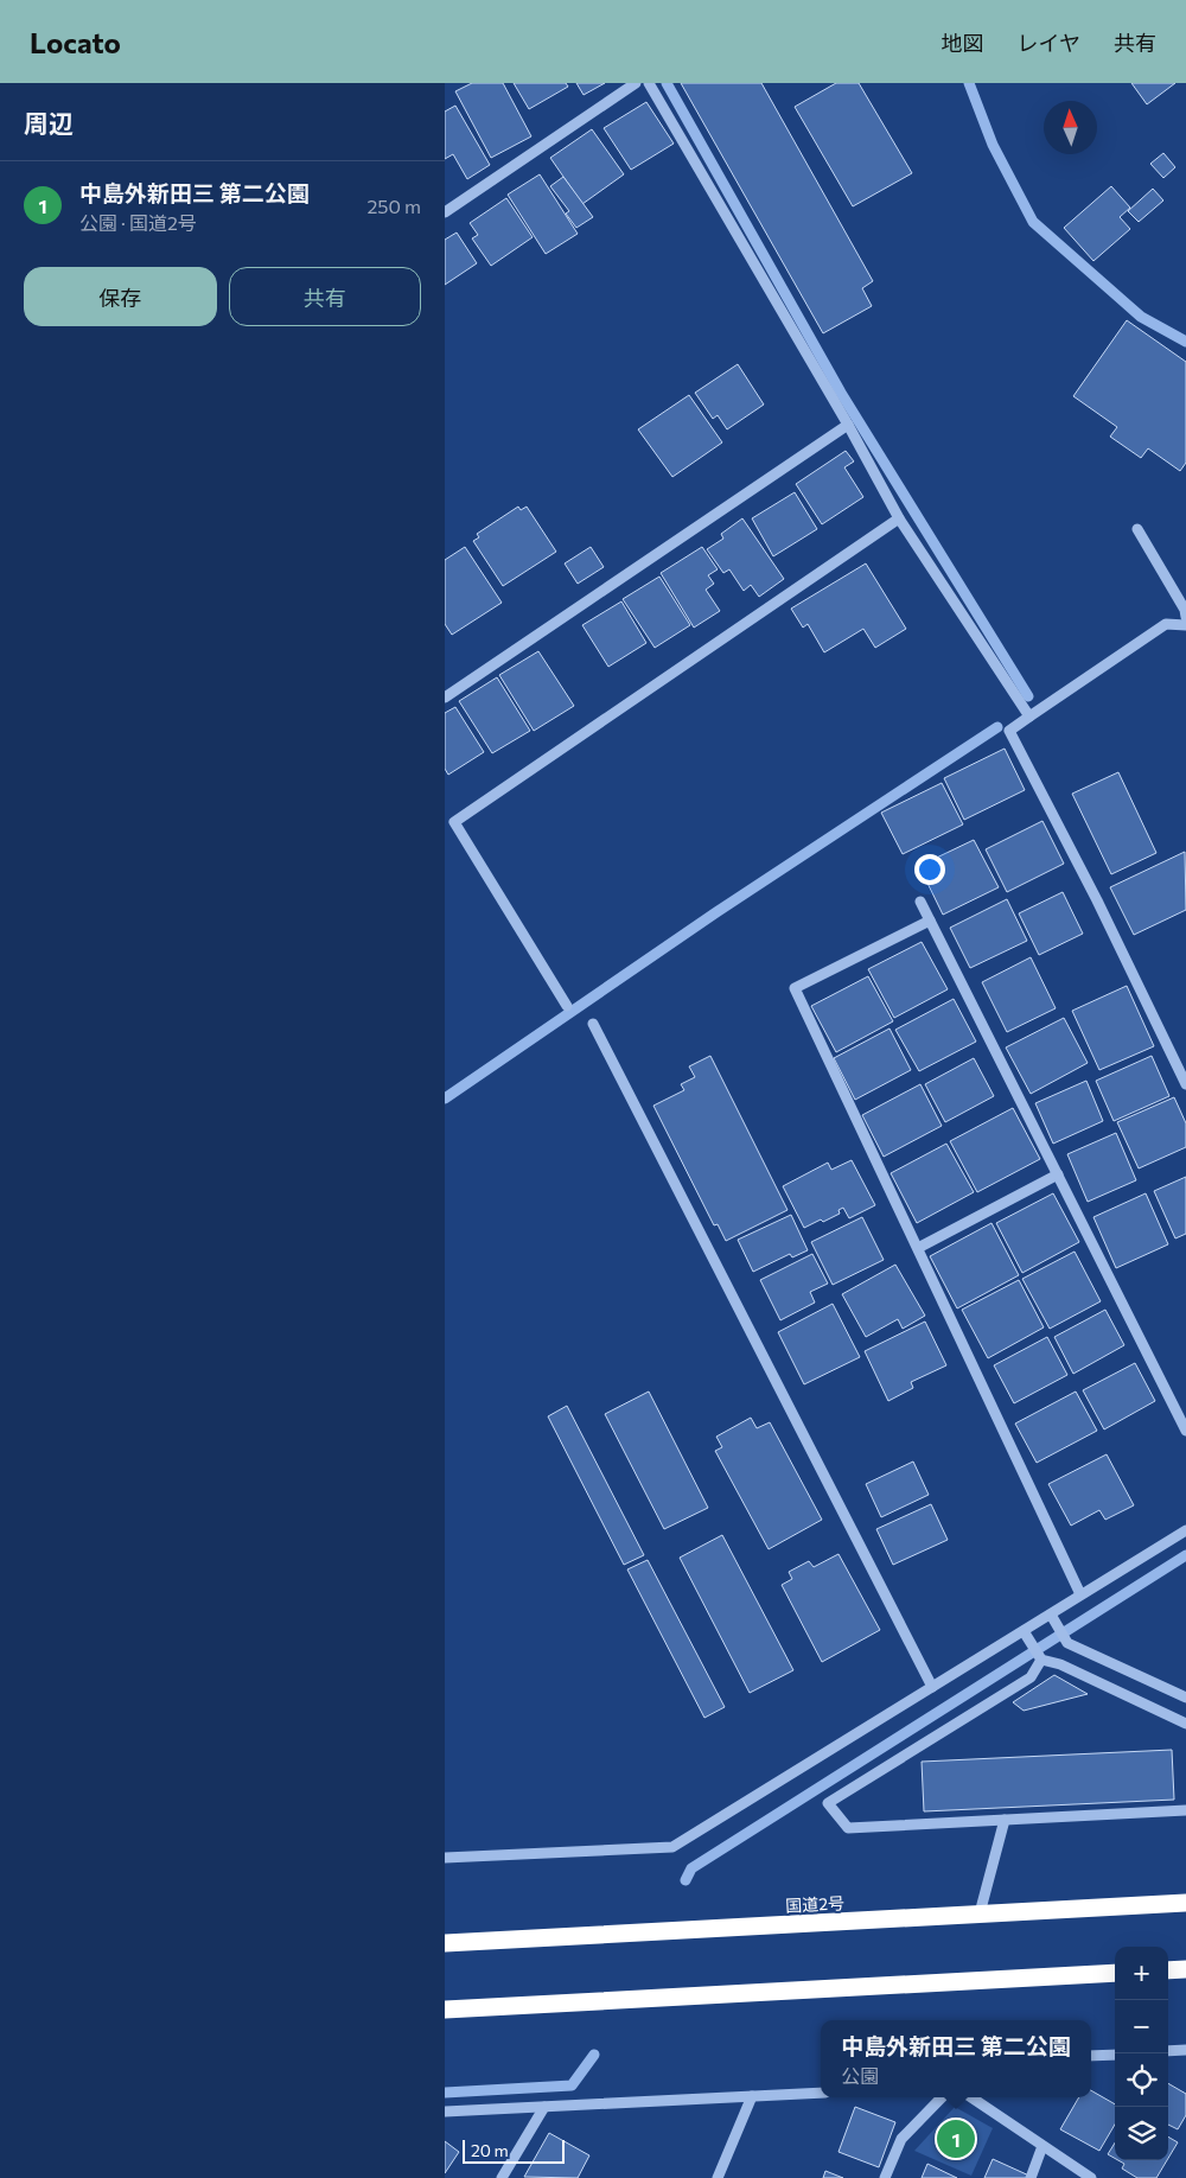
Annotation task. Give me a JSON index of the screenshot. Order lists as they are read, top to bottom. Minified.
{"streets":{"highway":["国道2号"]},"scale_bar":"20 m","north":"top","page":{"header":"Locato","nav":["地図","レイヤ","共有"],"heading":"周辺","list":[{"mark":"1","name":"中島外新田三 第二公園","note":"公園 · 国道2号","value":"250 m"}],"buttons":["保存","共有"],"map_buttons":["+","−"],"popup":["中島外新田三 第二公園","公園"],"pins":"1","scale":"20 m"}}
